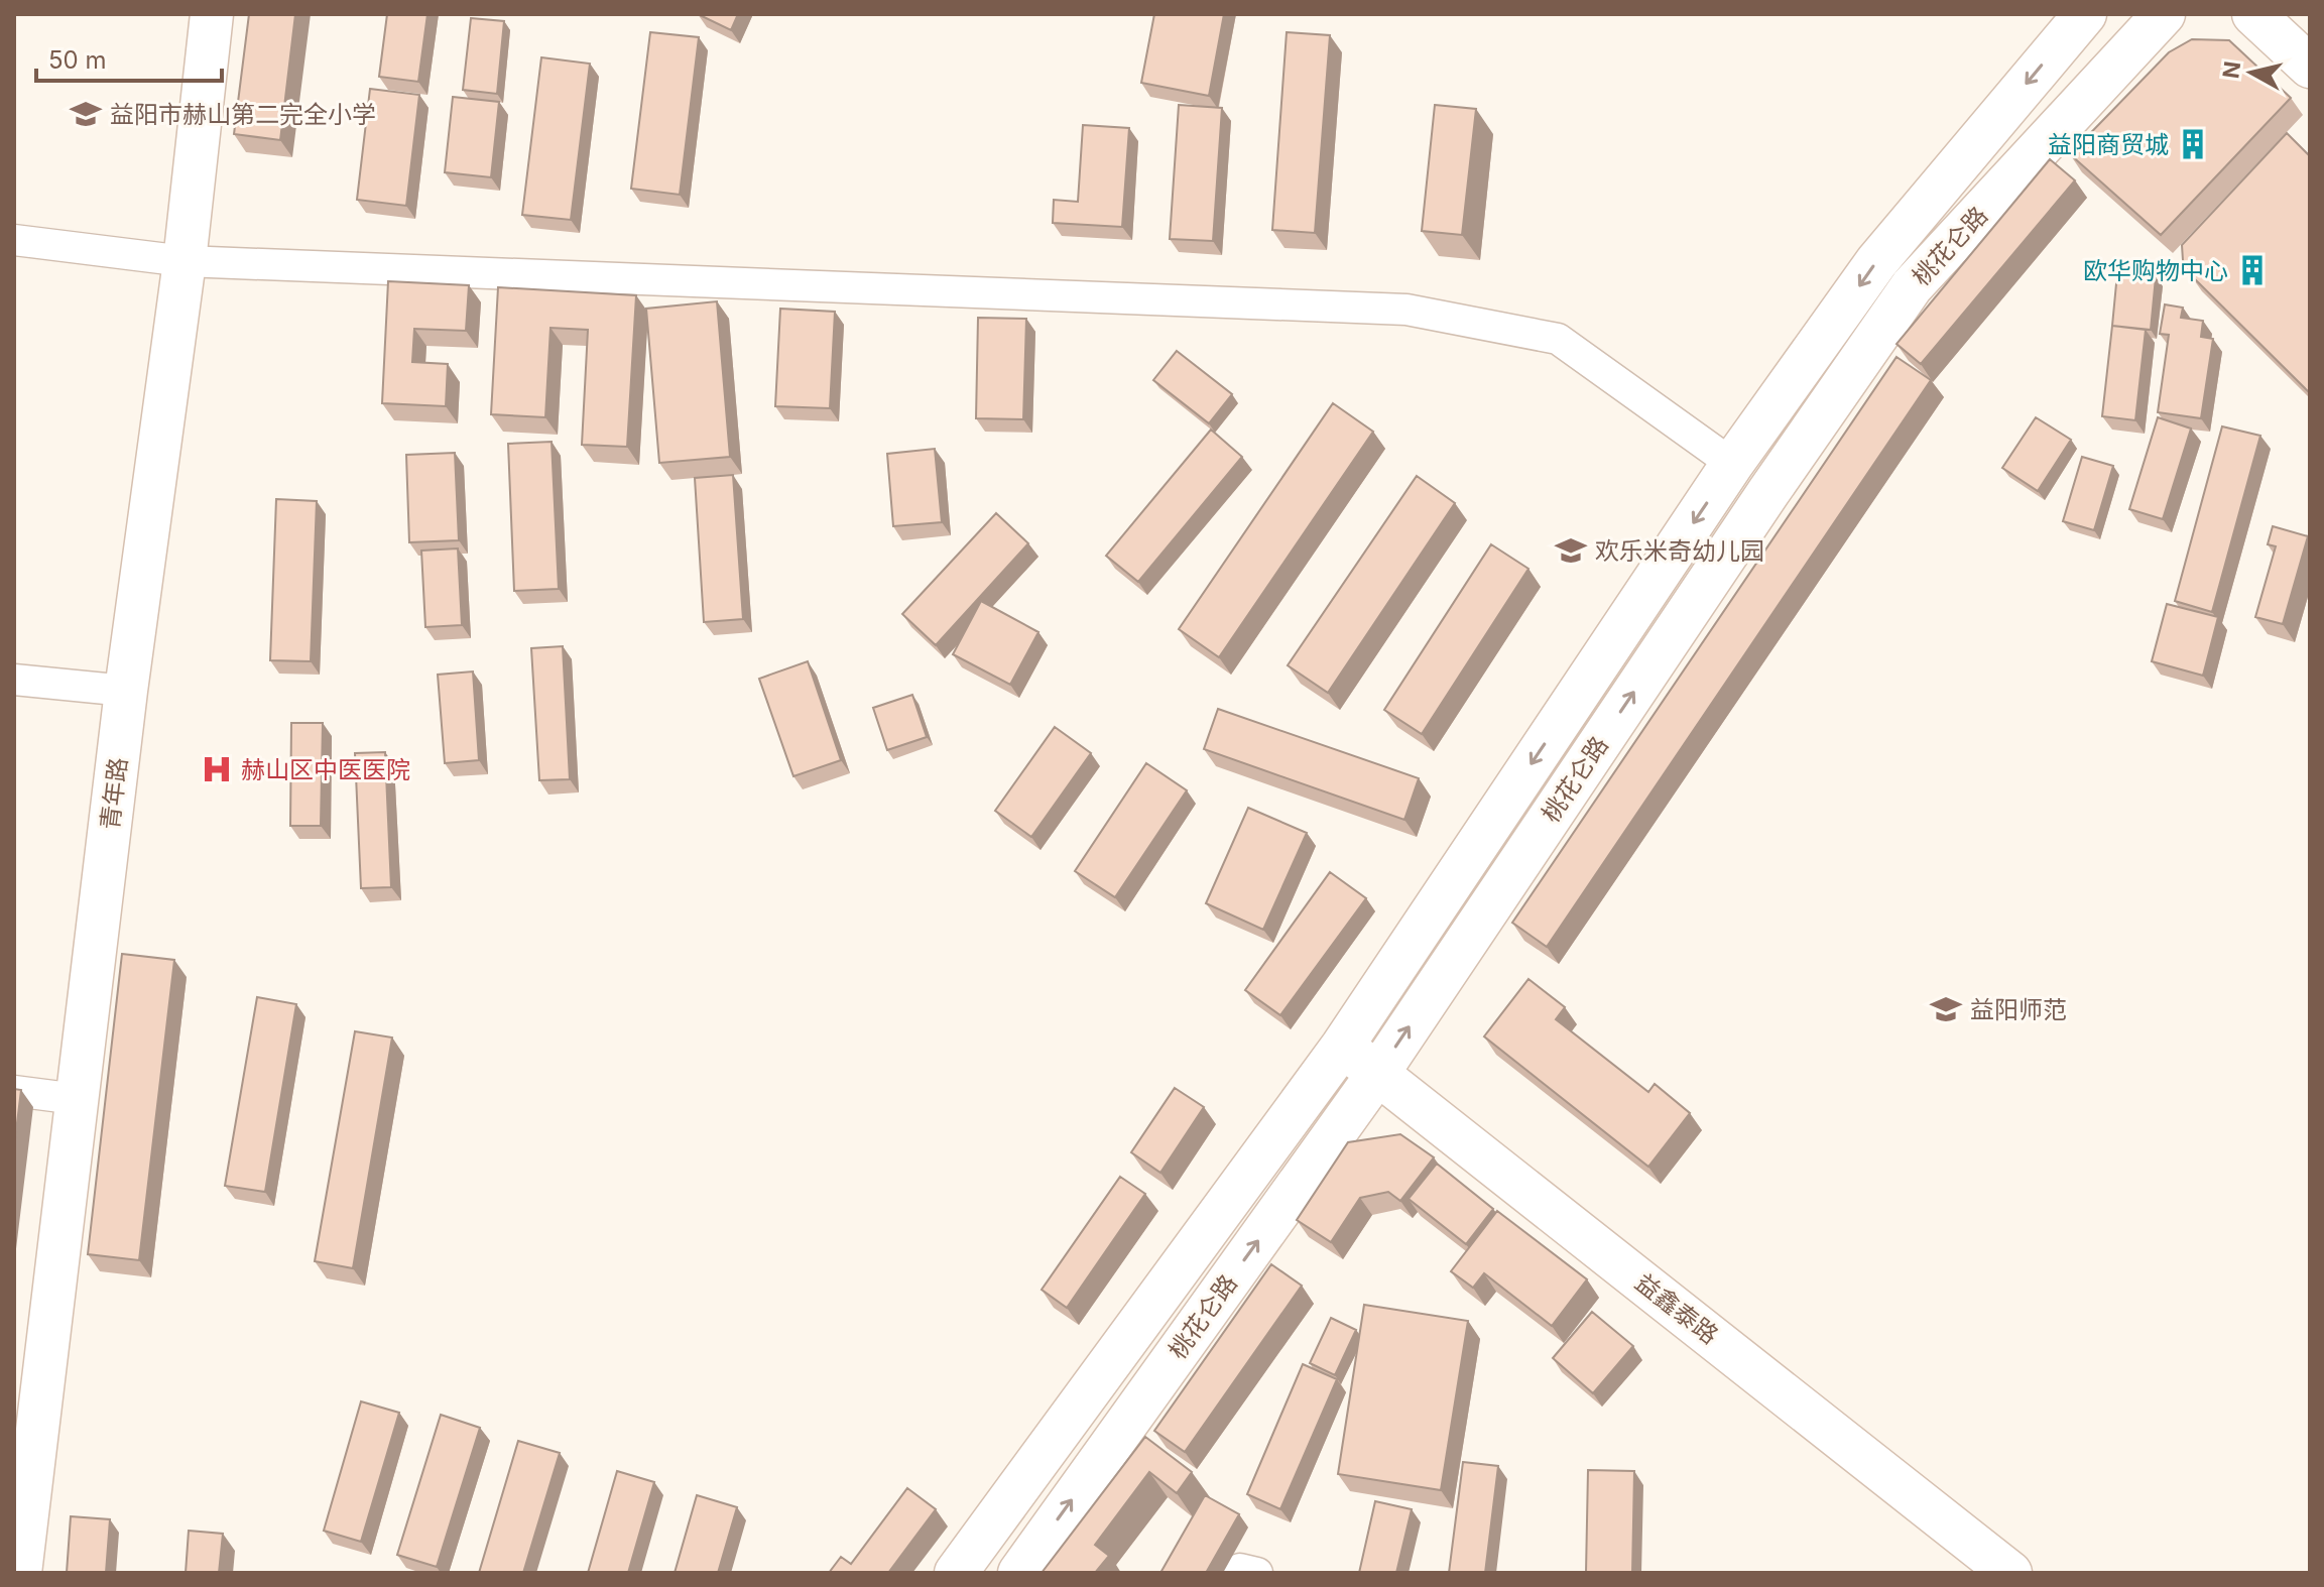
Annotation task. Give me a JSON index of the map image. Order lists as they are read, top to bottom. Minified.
{"streets":{"main road":["桃花仑路","青年路","益鑫泰路"]},"crossings":[["桃花仑路","益鑫泰路"]],"places":{"school or university":["益阳市赫山第二完全小学","欢乐米奇幼儿园","益阳师范"],"building":["益阳商贸城","欧华购物中心"],"hospital":["赫山区中医医院"]},"scale_bar":"50 m","north":"left"}
